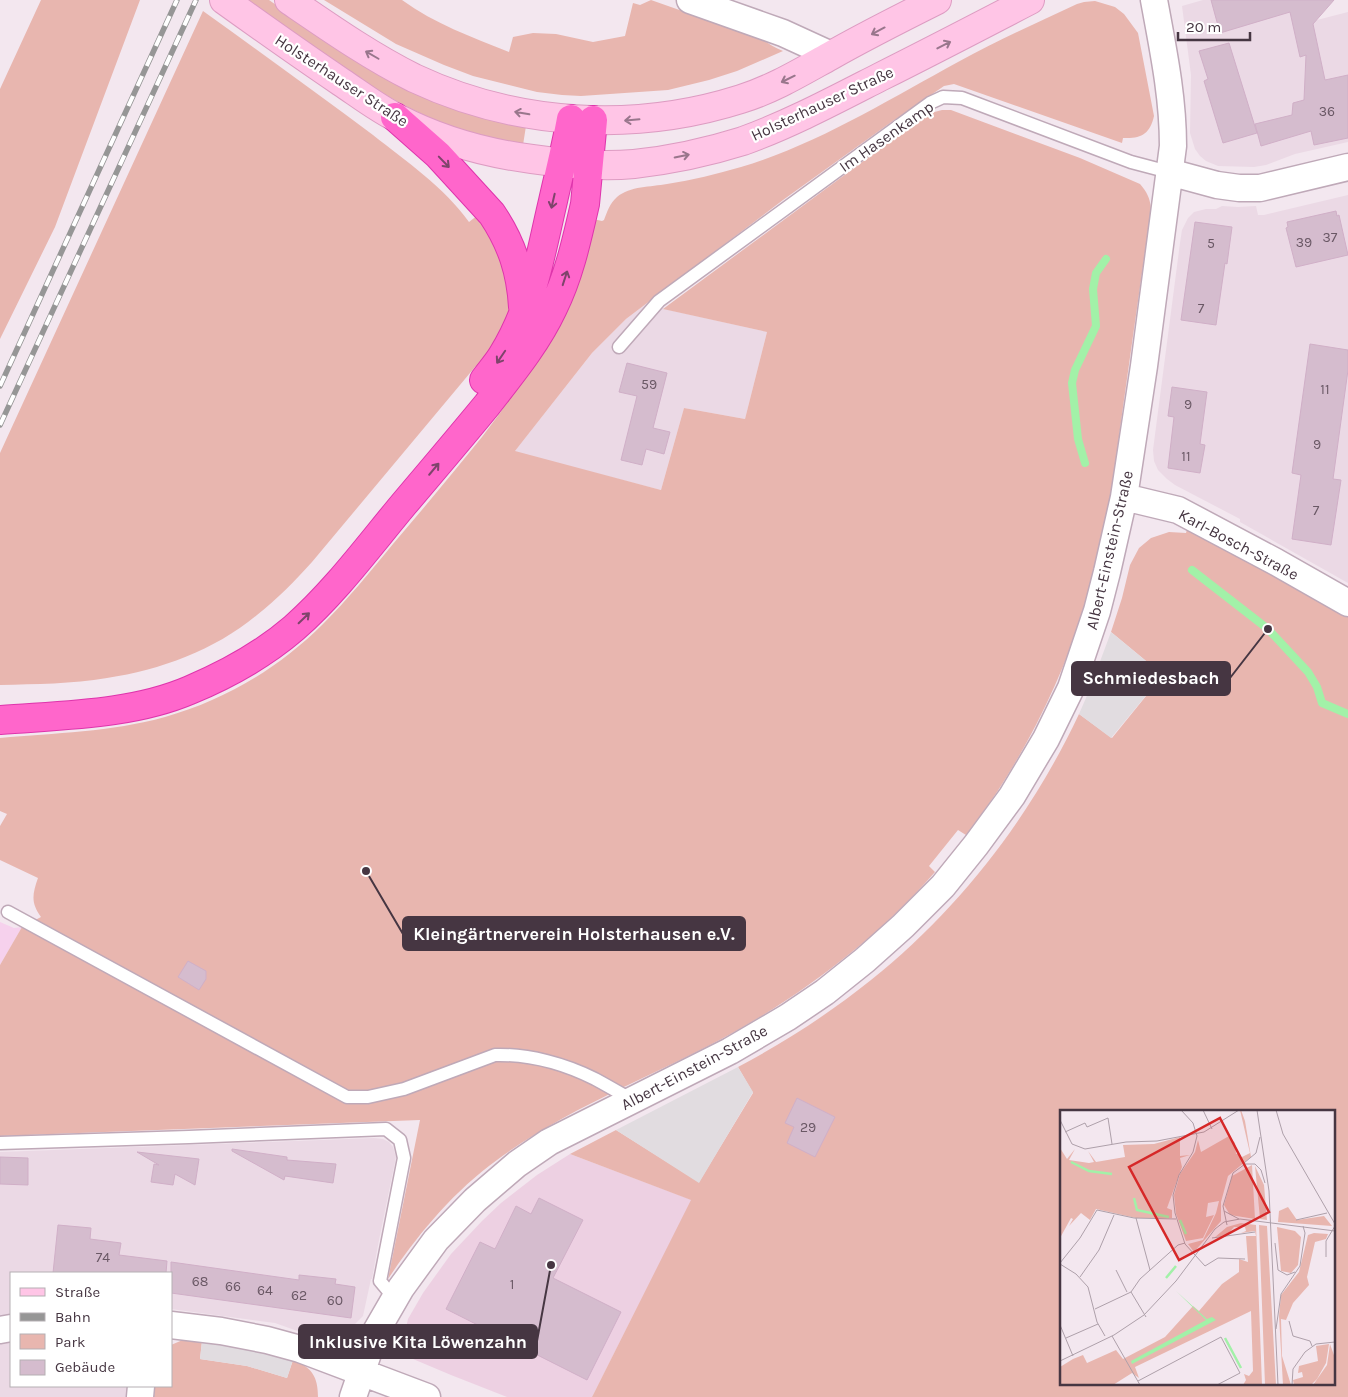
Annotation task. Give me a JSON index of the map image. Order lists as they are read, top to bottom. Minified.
{"streets":{"main road":["Holsterhauser Straße"],"street":["Im Hasenkamp","Karl-Bosch-Straße","Albert-Einstein-Straße"]},"crossings":[["Im Hasenkamp","Albert-Einstein-Straße"],["Karl-Bosch-Straße","Albert-Einstein-Straße"]],"places":["Schmiedesbach","Kleingärtnerverein Holsterhausen e.V.","Inklusive Kita Löwenzahn"],"house_numbers":["36","37","39","5","7","59","11","9","9","11","7","29","74","68","1","66","64","62","60"],"legend":["Straße","Bahn","Park","Gebäude"],"scale_bar":"20 m"}
